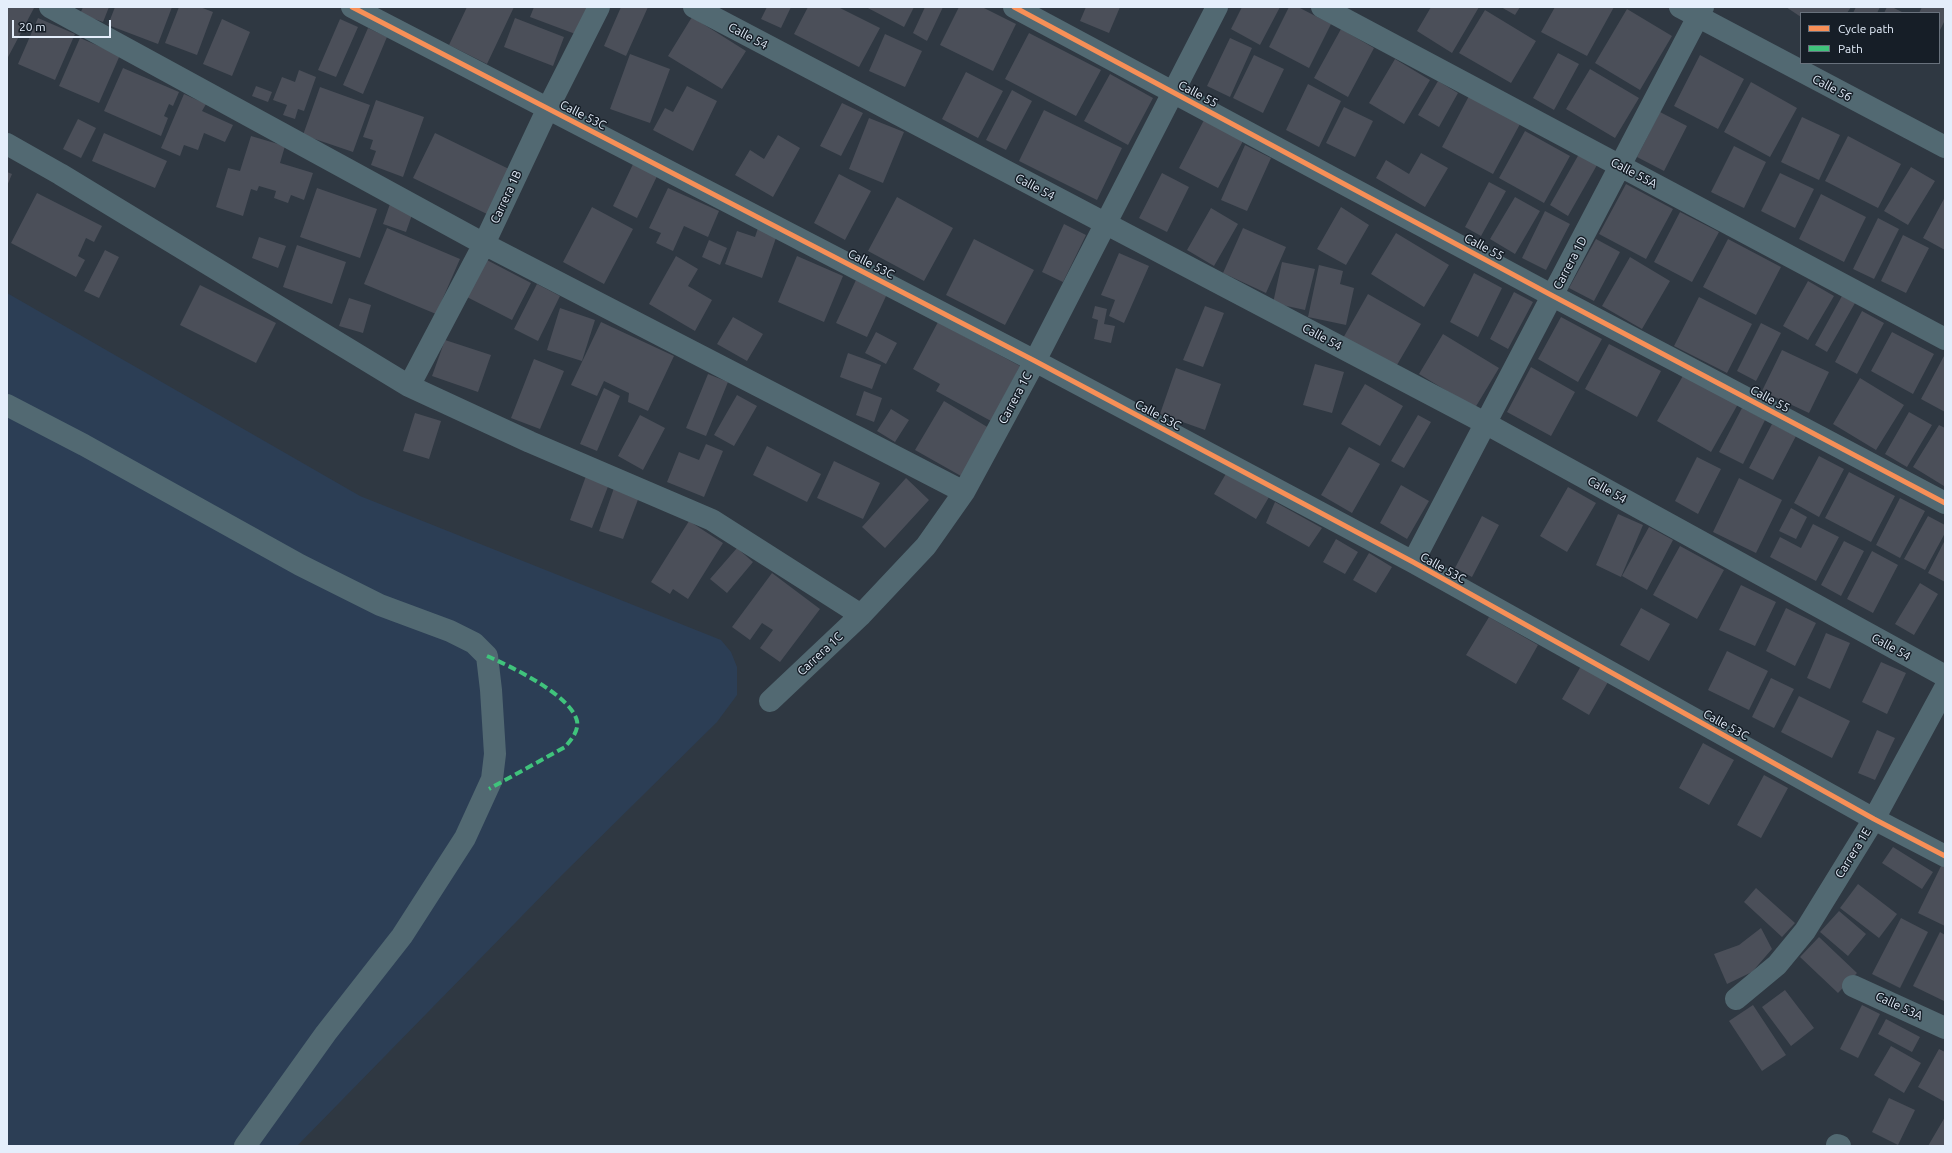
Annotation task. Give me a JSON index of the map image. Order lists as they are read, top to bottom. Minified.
{"streets":{"street":["Calle 54","Calle 56","Calle 55","Calle 53C","Calle 55A","Carrera 1B","Carrera 1D","Carrera 1C","Carrera 1E","Calle 53A"]},"crossings":[["Calle 54","Carrera 1D"],["Calle 54","Carrera 1C"],["Calle 56","Carrera 1D"],["Calle 55","Carrera 1D"],["Calle 55","Carrera 1C"],["Calle 53C","Carrera 1B"],["Calle 53C","Carrera 1D"],["Calle 53C","Carrera 1C"],["Calle 53C","Carrera 1E"],["Calle 55A","Carrera 1D"]],"legend":["Cycle path","Path"],"scale_bar":"20 m"}
